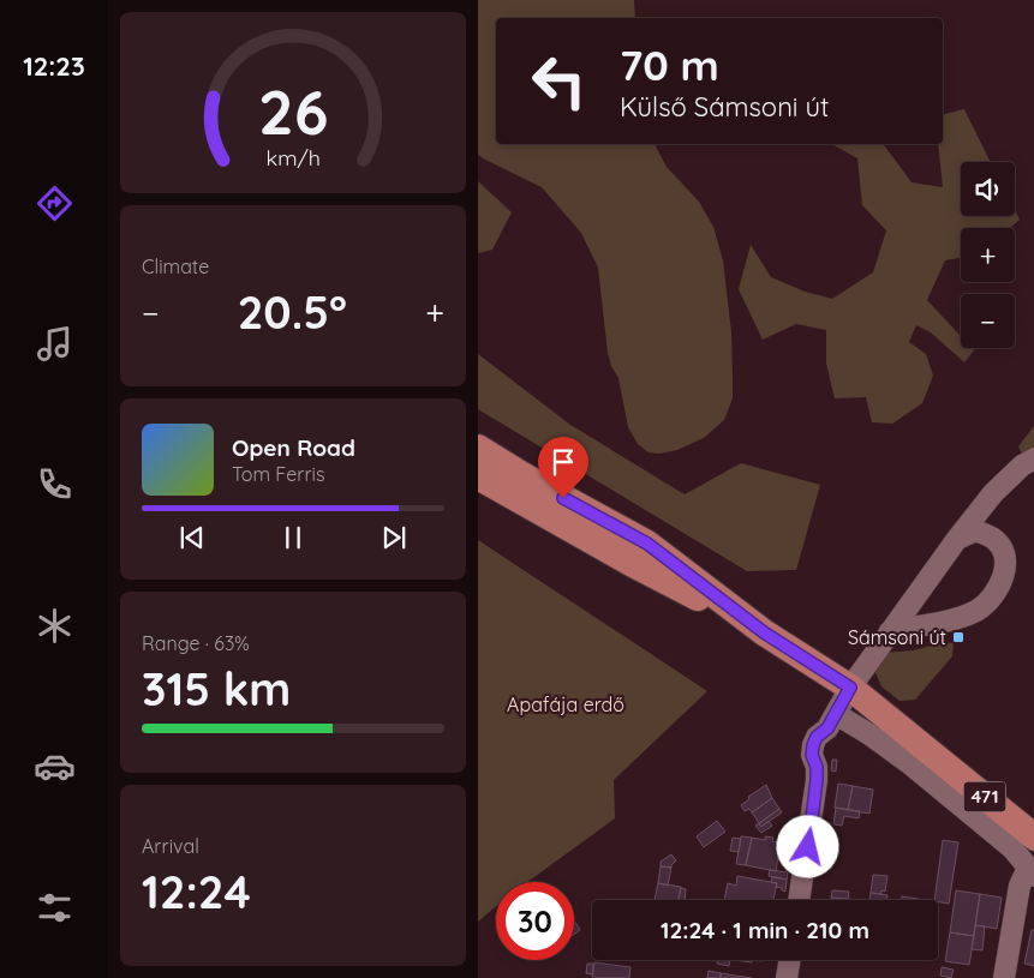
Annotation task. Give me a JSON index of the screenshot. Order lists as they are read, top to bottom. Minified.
{"streets":{"main road":["471"]},"parks":["Apafája erdő"],"places":{"transit":["Sámsoni út"]},"page":{"tabs":"12:23","turn":["70 m","Külső Sámsoni út"],"map_buttons":["+","−"],"tile":["Climate",["Range · 63%","315 km"],["Arrival","12:24"]],"heat":["−","20.5°","+"],"song":["Open Road","Tom Ferris"],"limit":"30","trip":"12:24 · 1 min · 210 m","gauge":["26","km/h"]}}
